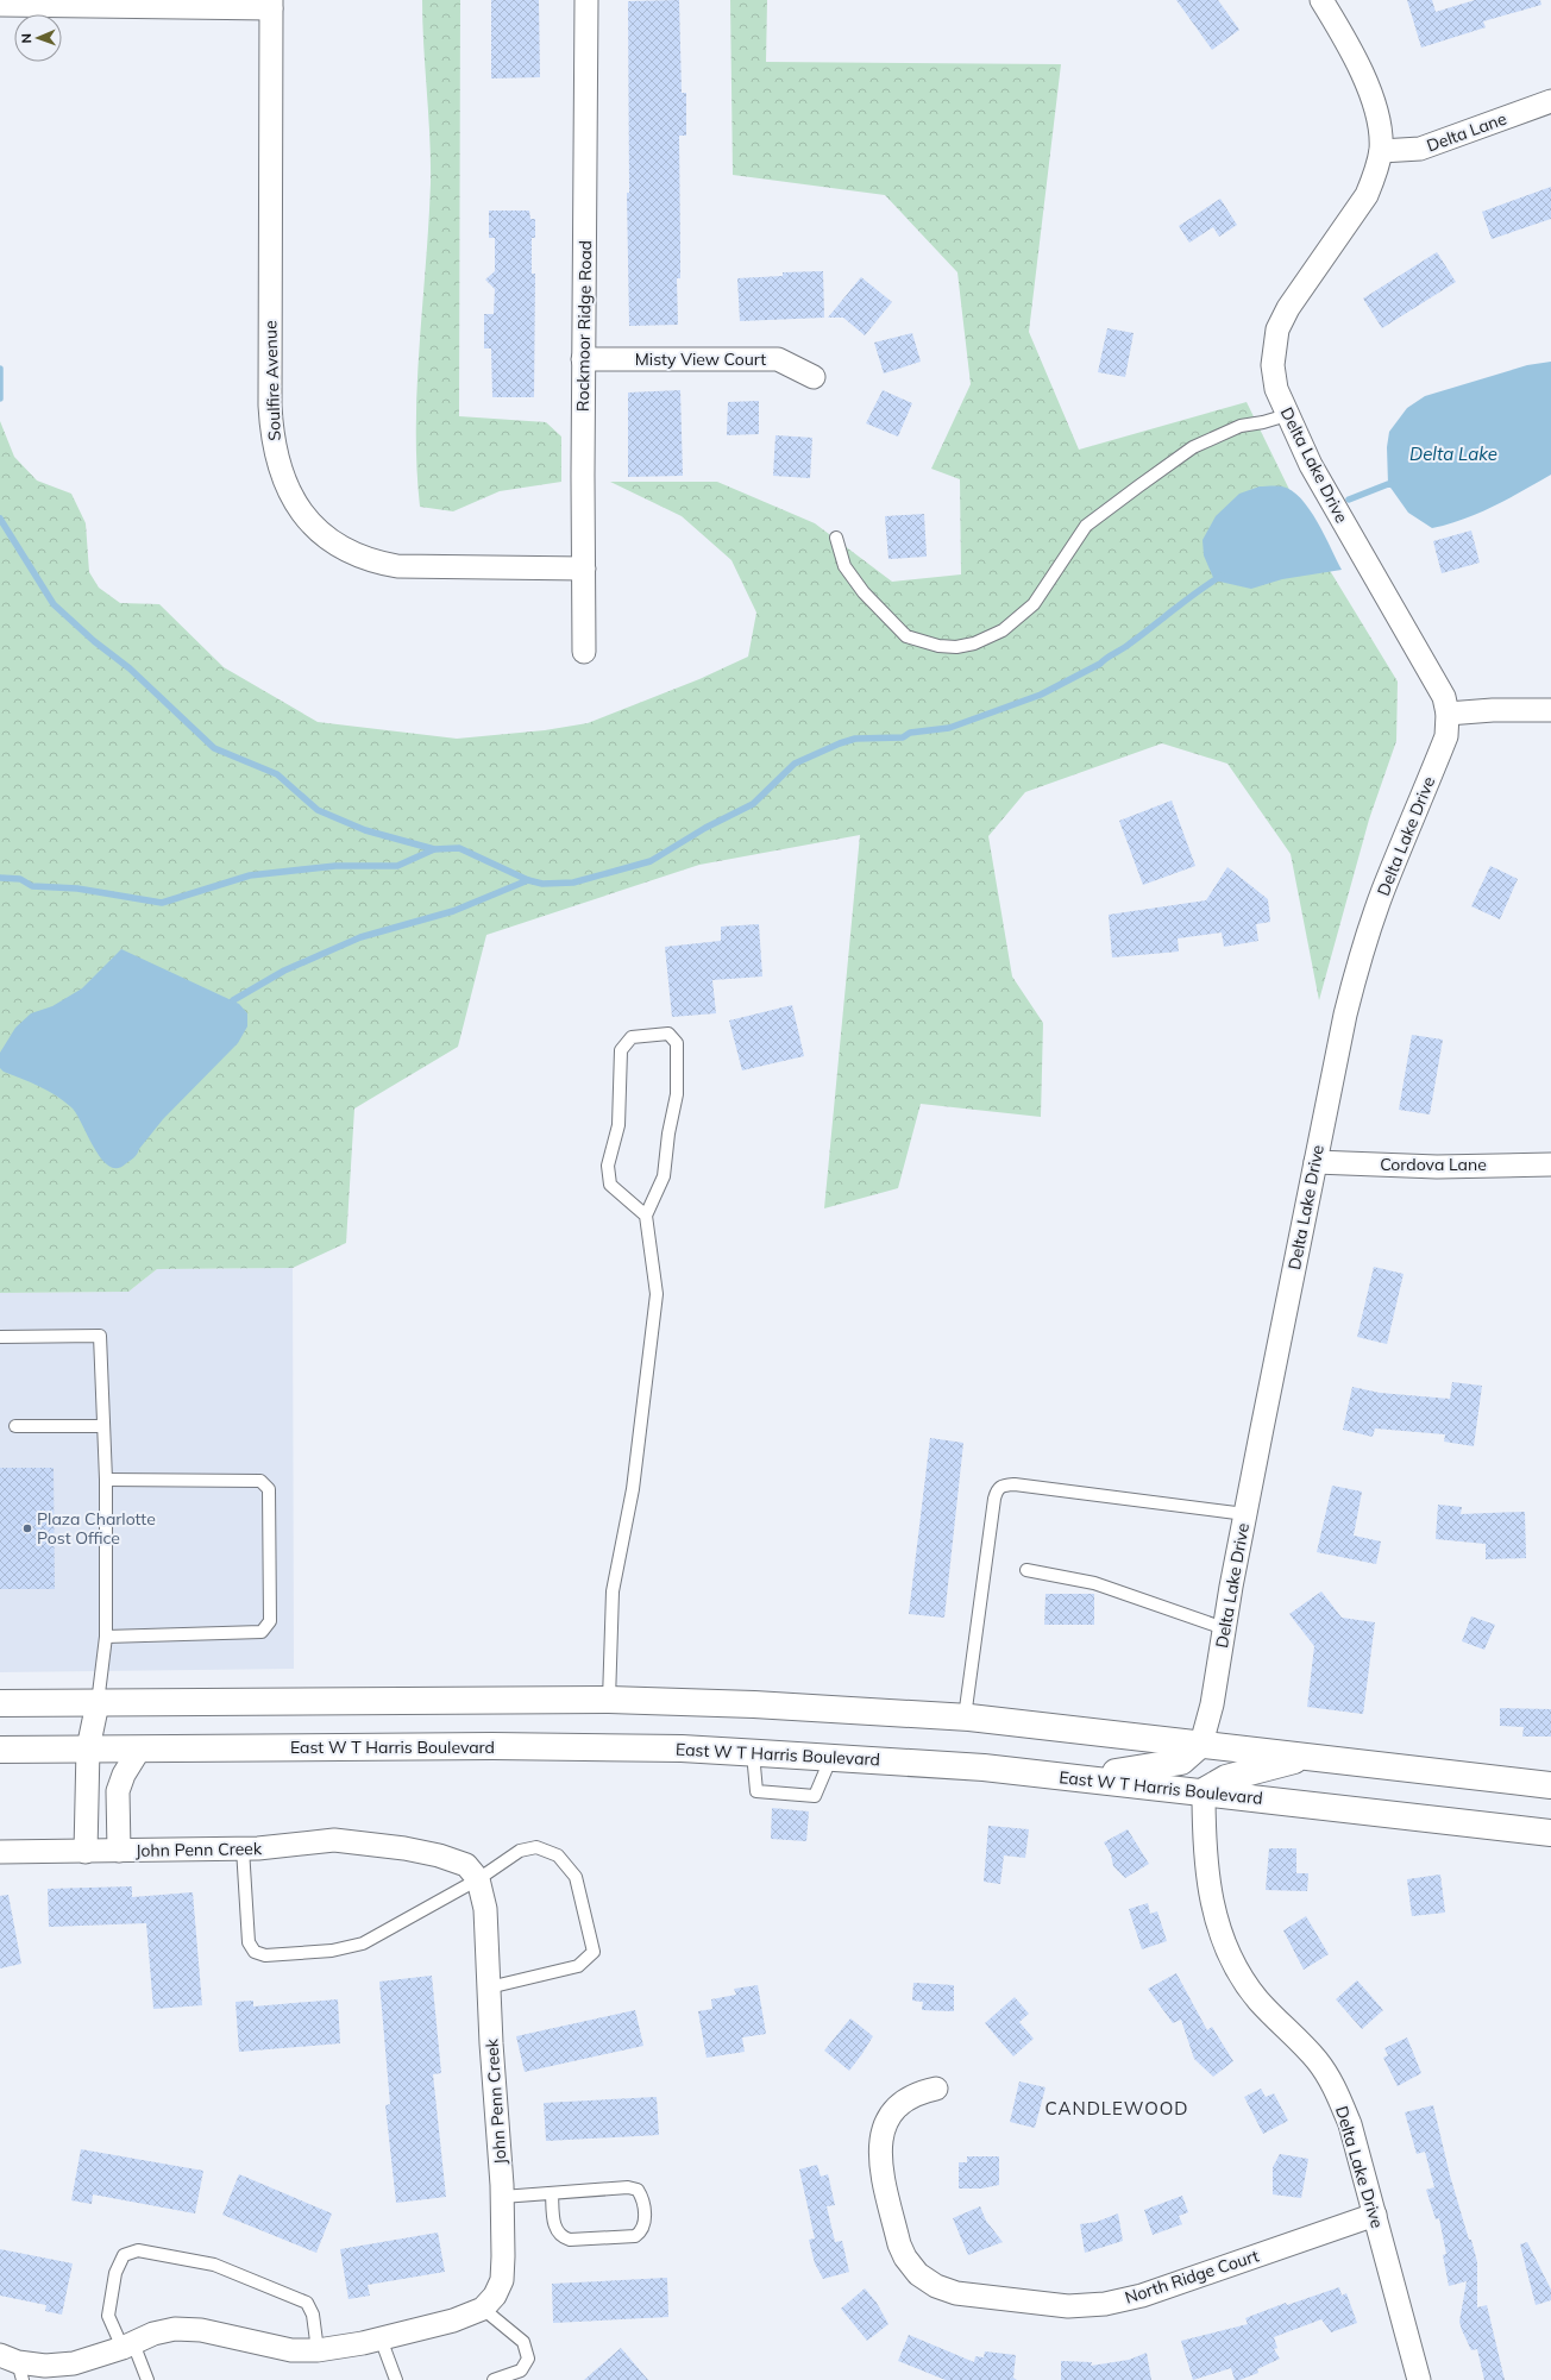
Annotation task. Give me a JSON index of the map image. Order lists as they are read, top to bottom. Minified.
{"streets":{"main road":["East W T Harris Boulevard"],"street":["Delta Lane","Rockmoor Ridge Road","Misty View Court","Soulfire Avenue","Delta Lake Drive","Cordova Lane","John Penn Creek","North Ridge Court"]},"crossings":[["Delta Lane","Delta Lake Drive"],["Rockmoor Ridge Road","Misty View Court"],["Rockmoor Ridge Road","Soulfire Avenue"],["Delta Lake Drive","Cordova Lane"],["Delta Lake Drive","East W T Harris Boulevard"],["Delta Lake Drive","North Ridge Court"]],"districts":["CANDLEWOOD"],"water":["Delta Lake"],"places":["Plaza Charlotte Post Office"],"north":"left"}
